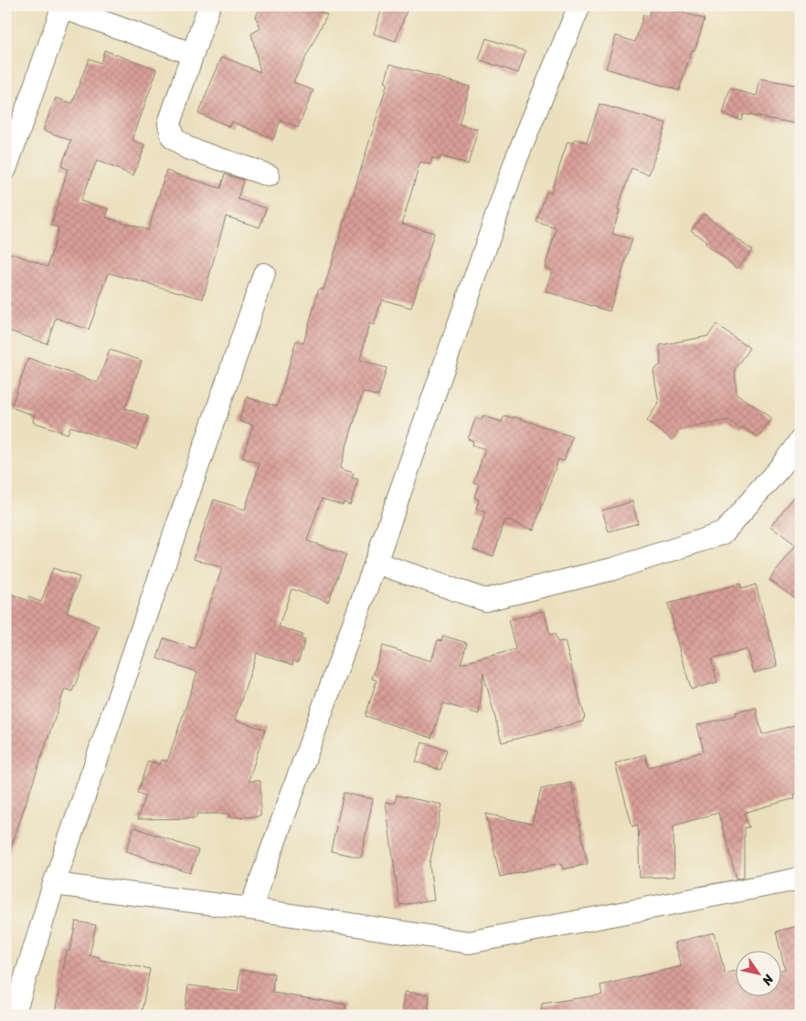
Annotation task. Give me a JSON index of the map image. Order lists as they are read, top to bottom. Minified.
{"north":"bottom right"}
